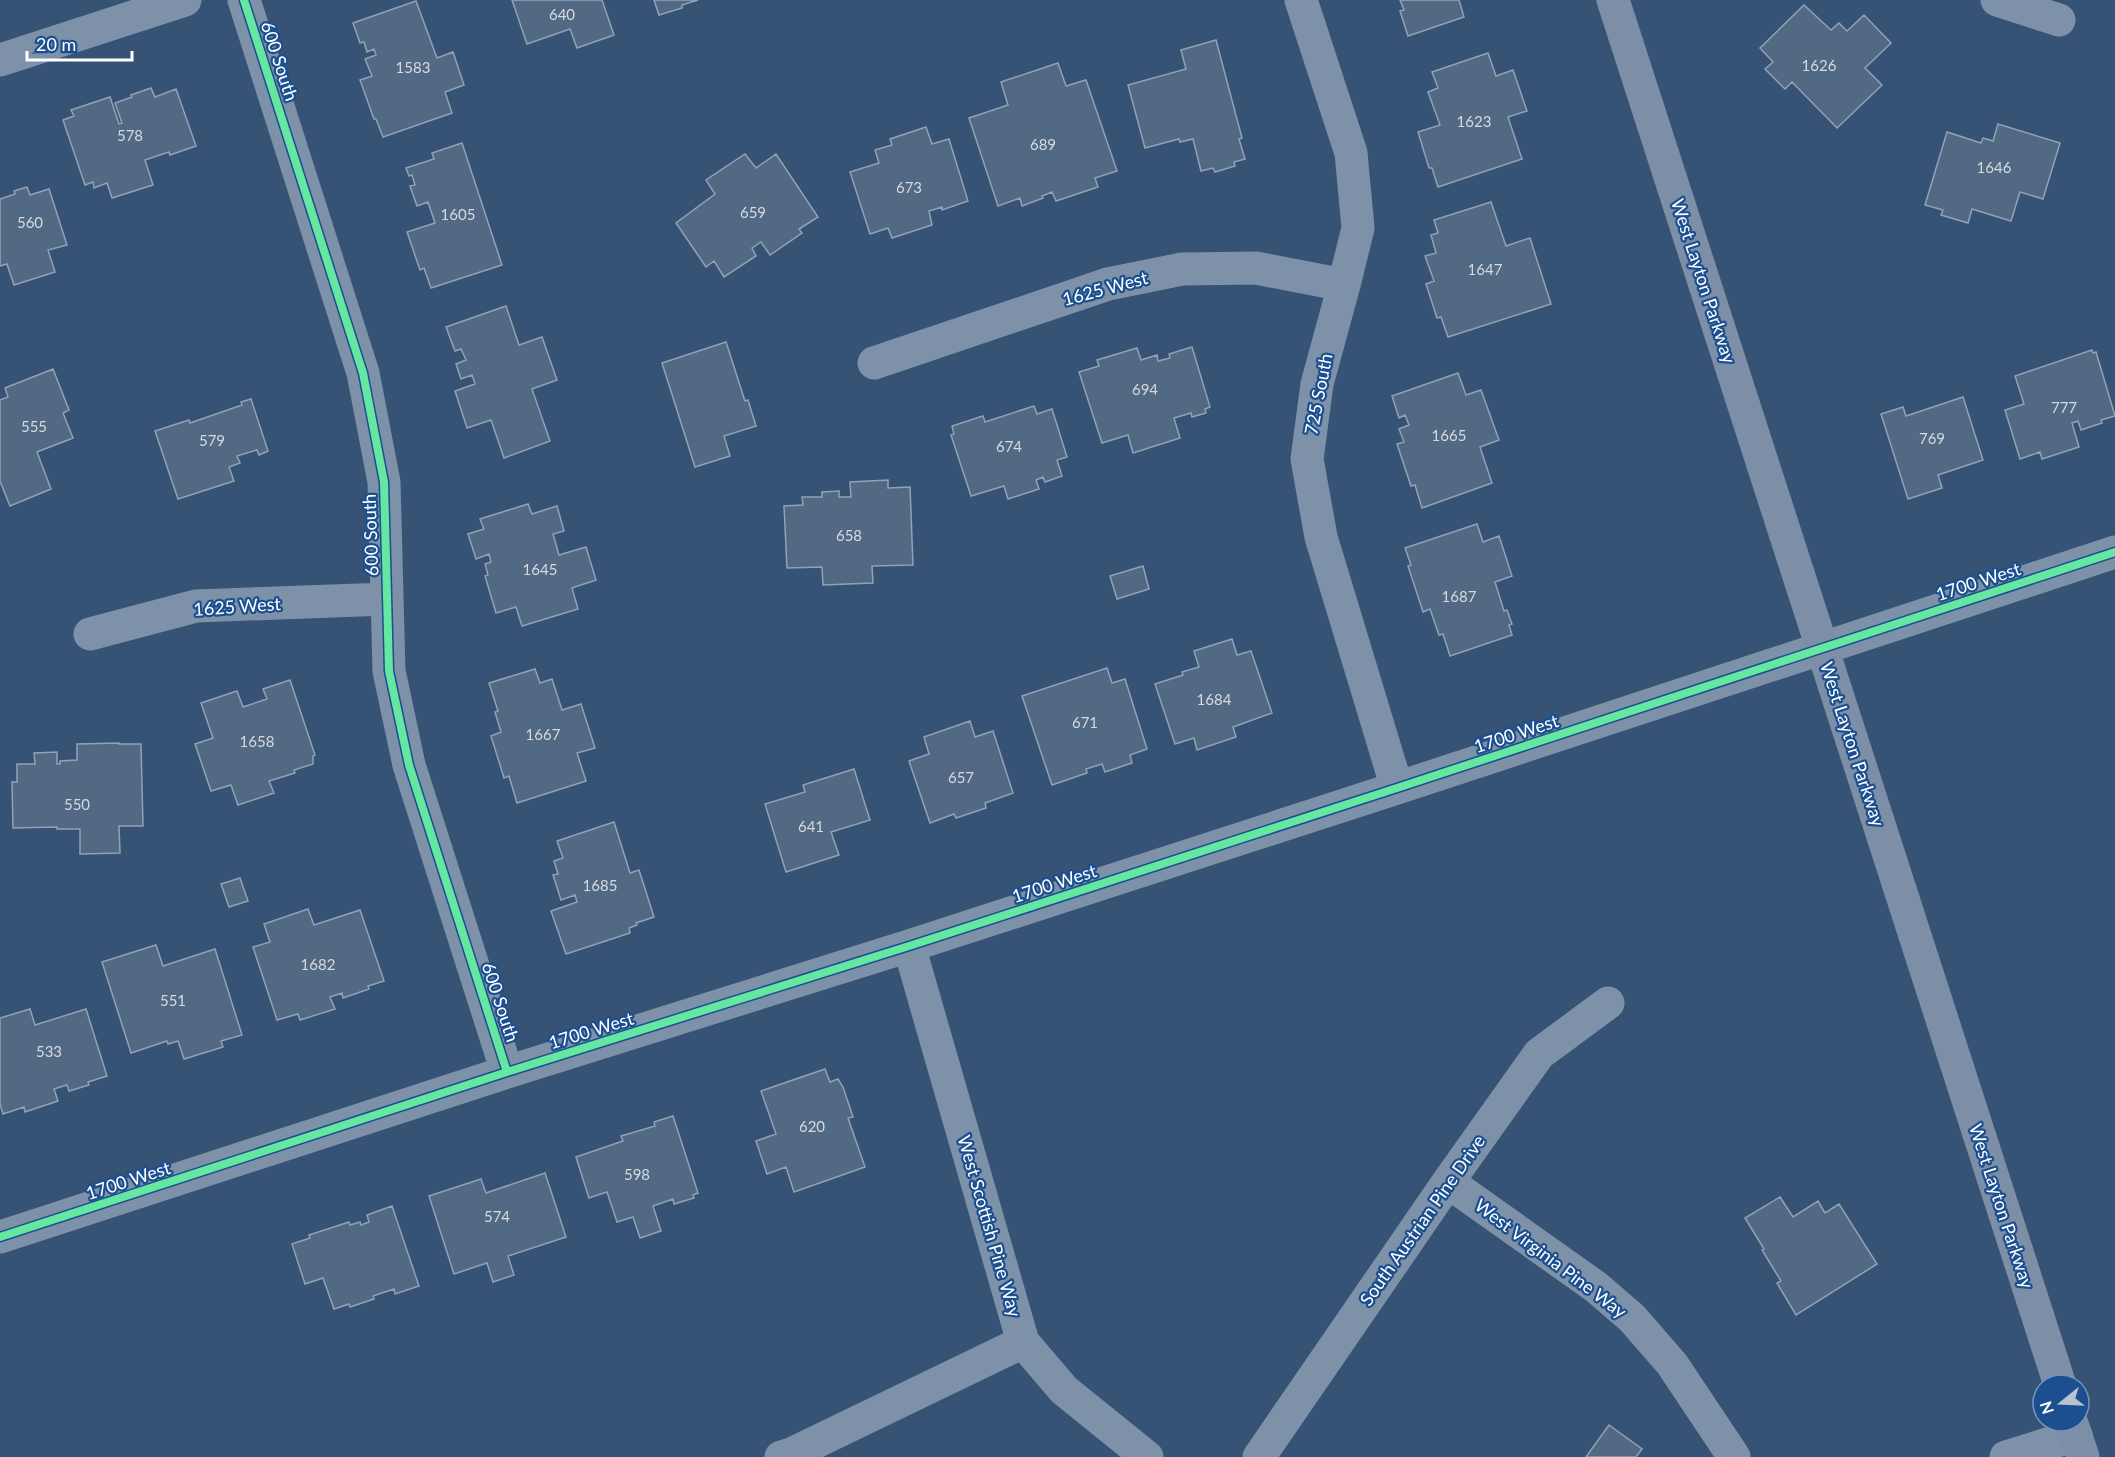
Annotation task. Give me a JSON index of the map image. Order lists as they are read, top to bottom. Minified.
{"streets":{"main road":["West Layton Parkway"],"street":["600 South","1625 West","725 South","1700 West","South Austrian Pine Drive","West Scottish Pine Way","West Virginia Pine Way"]},"crossings":[["600 South","1625 West"],["600 South","1700 West"],["West Layton Parkway","1700 West"],["1625 West","725 South"],["725 South","1700 West"],["1700 West","West Scottish Pine Way"],["South Austrian Pine Drive","West Virginia Pine Way"]],"house_numbers":["640","1626","1583","1623","578","689","1646","673","659","1605","560","1647","694","777","555","1665","769","579","674","658","1645","1687","1684","671","1667","1658","657","550","641","1685","1682","551","533","620","598","574"],"scale_bar":"20 m","north":"left"}
